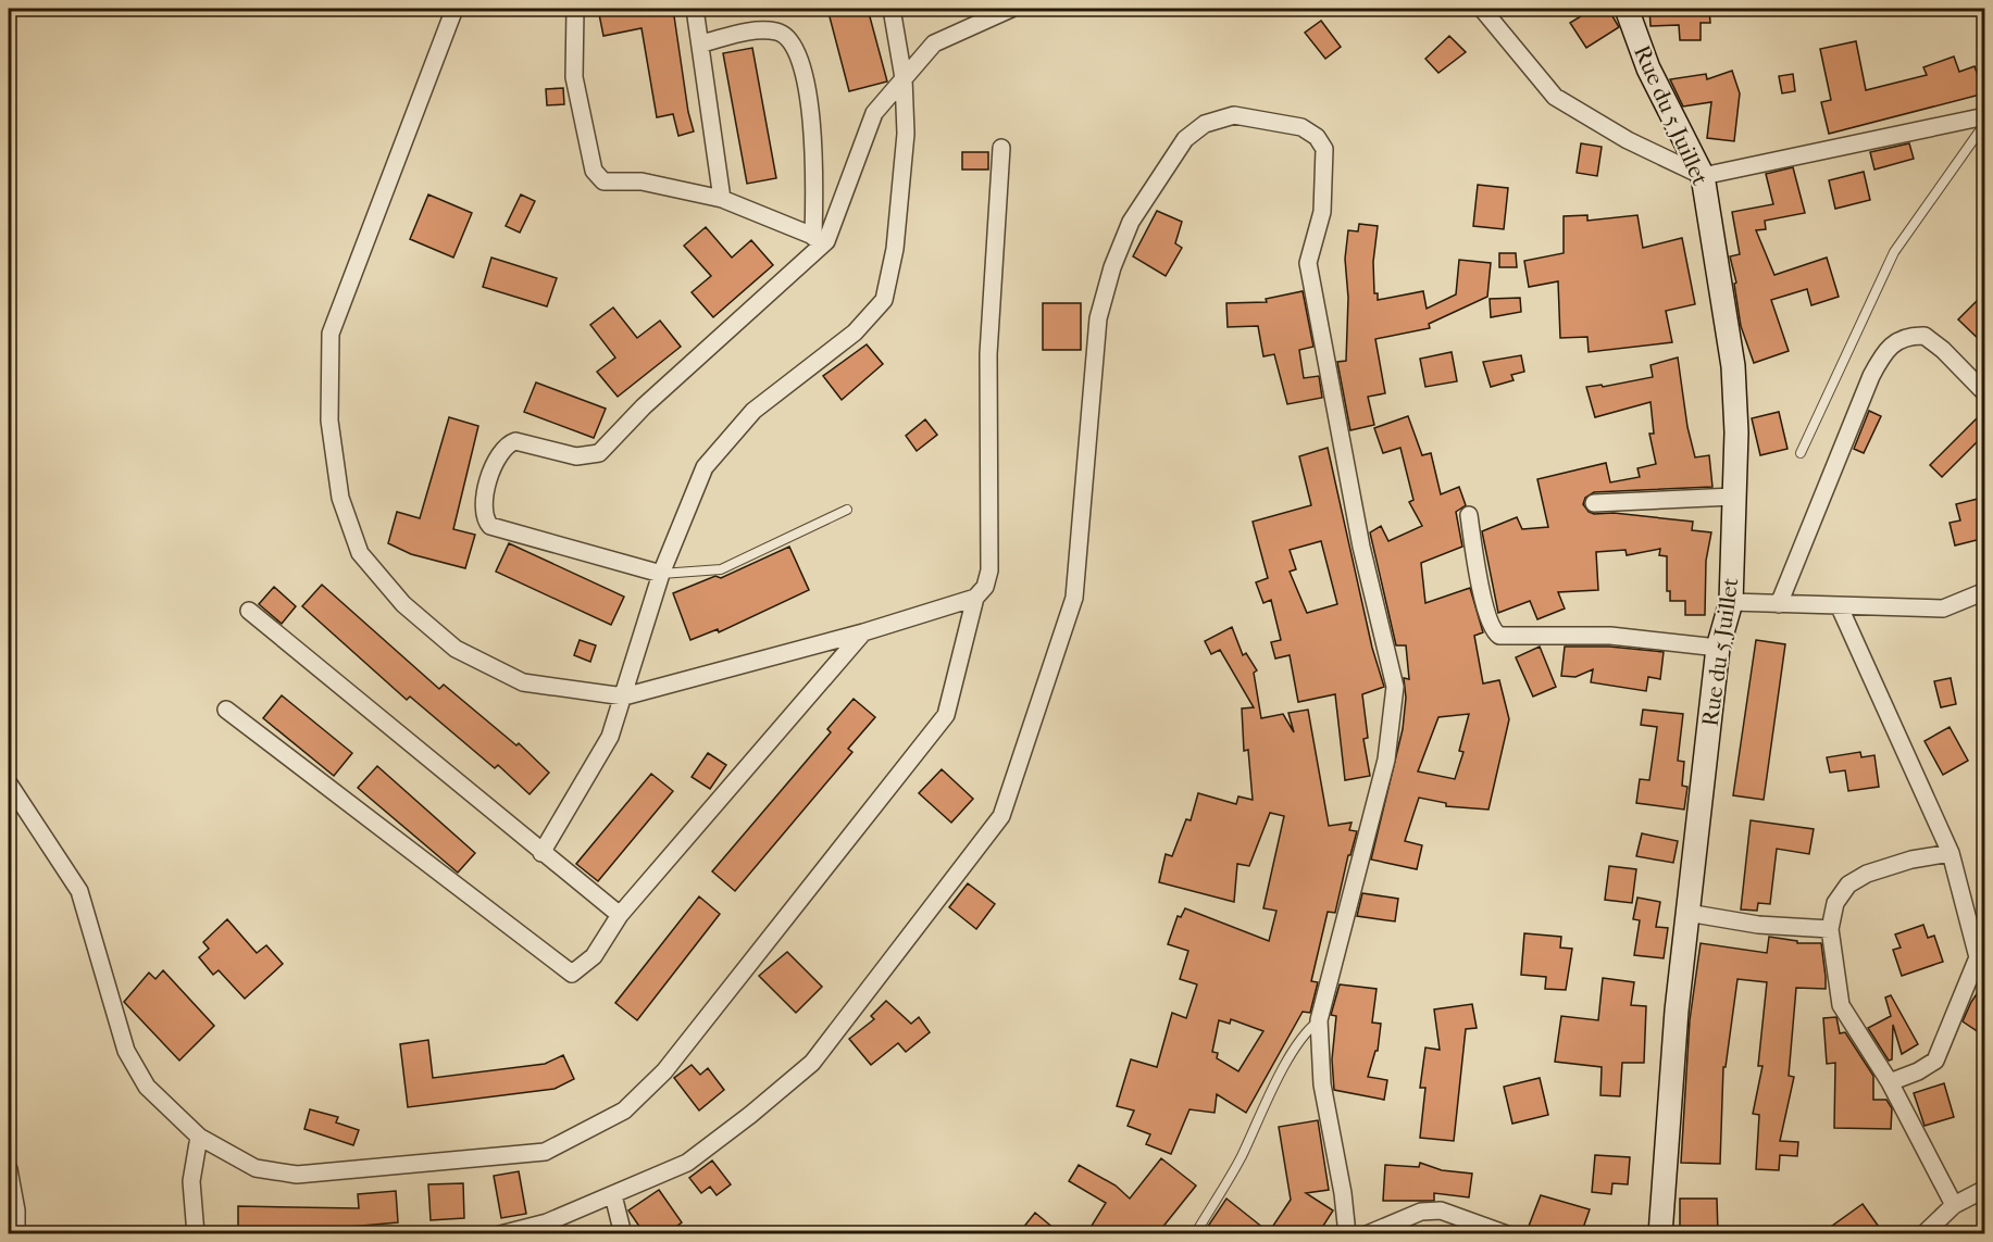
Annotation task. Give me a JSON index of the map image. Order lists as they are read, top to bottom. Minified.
{"streets":{"street":["Rue du 5 Juillet"]}}
